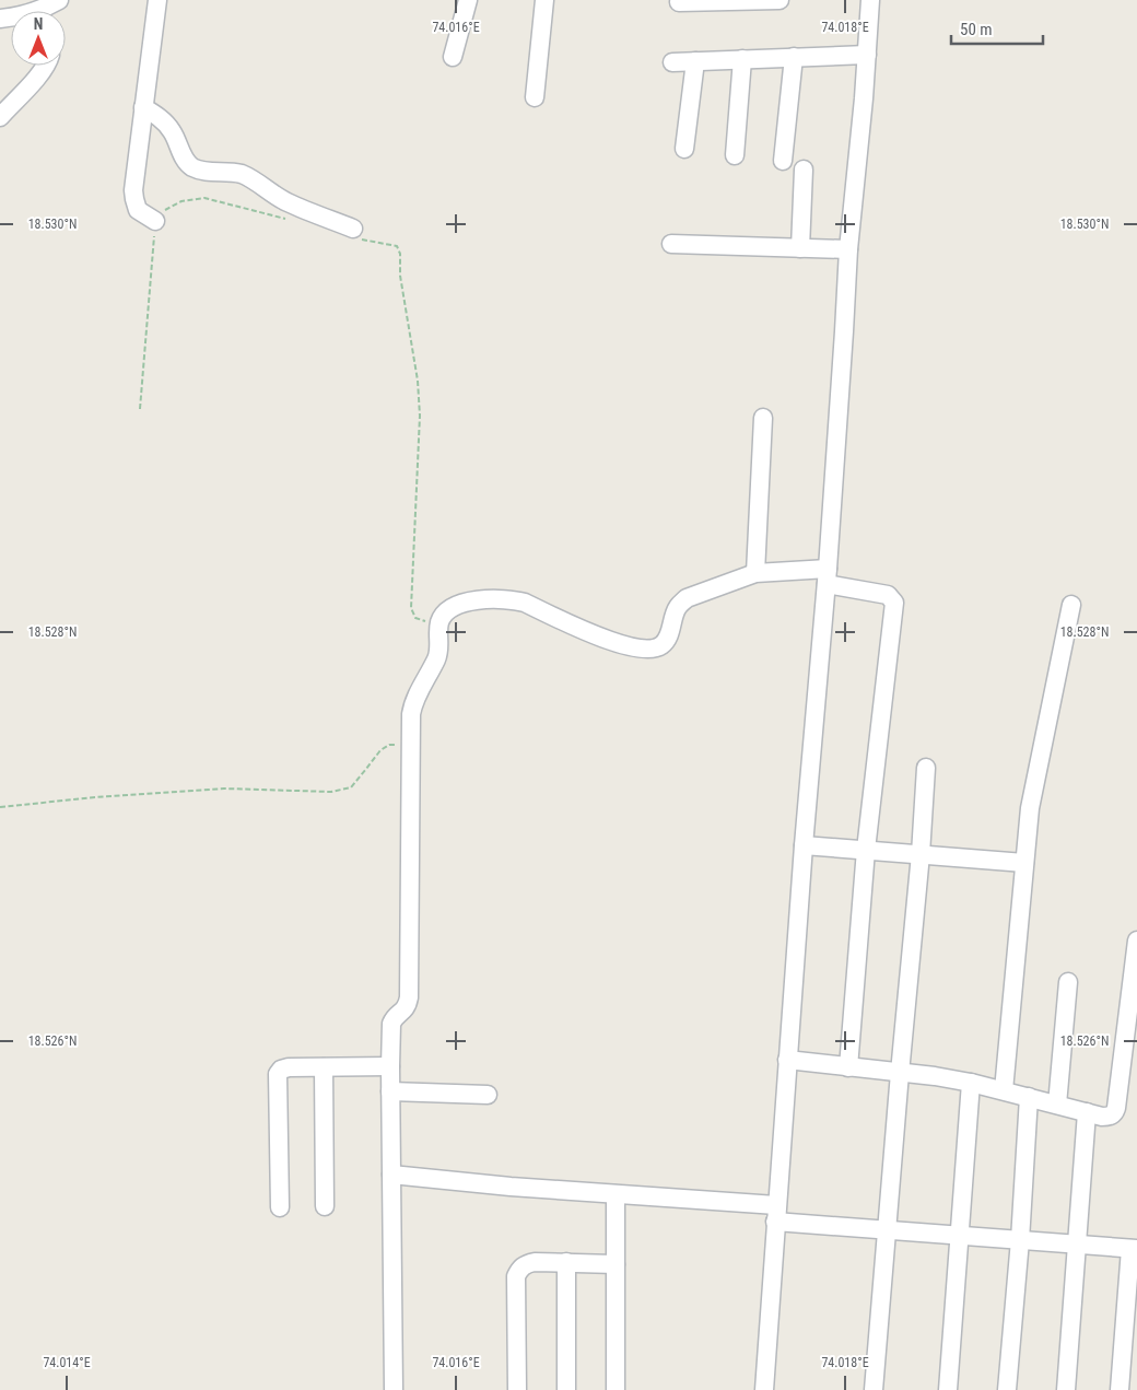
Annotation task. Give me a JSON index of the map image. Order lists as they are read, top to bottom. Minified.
{"scale_bar":"50 m","north":"top","coordinates":["74.016°E","74.018°E","18.530°N","18.528°N","18.526°N","74.014°E"]}
